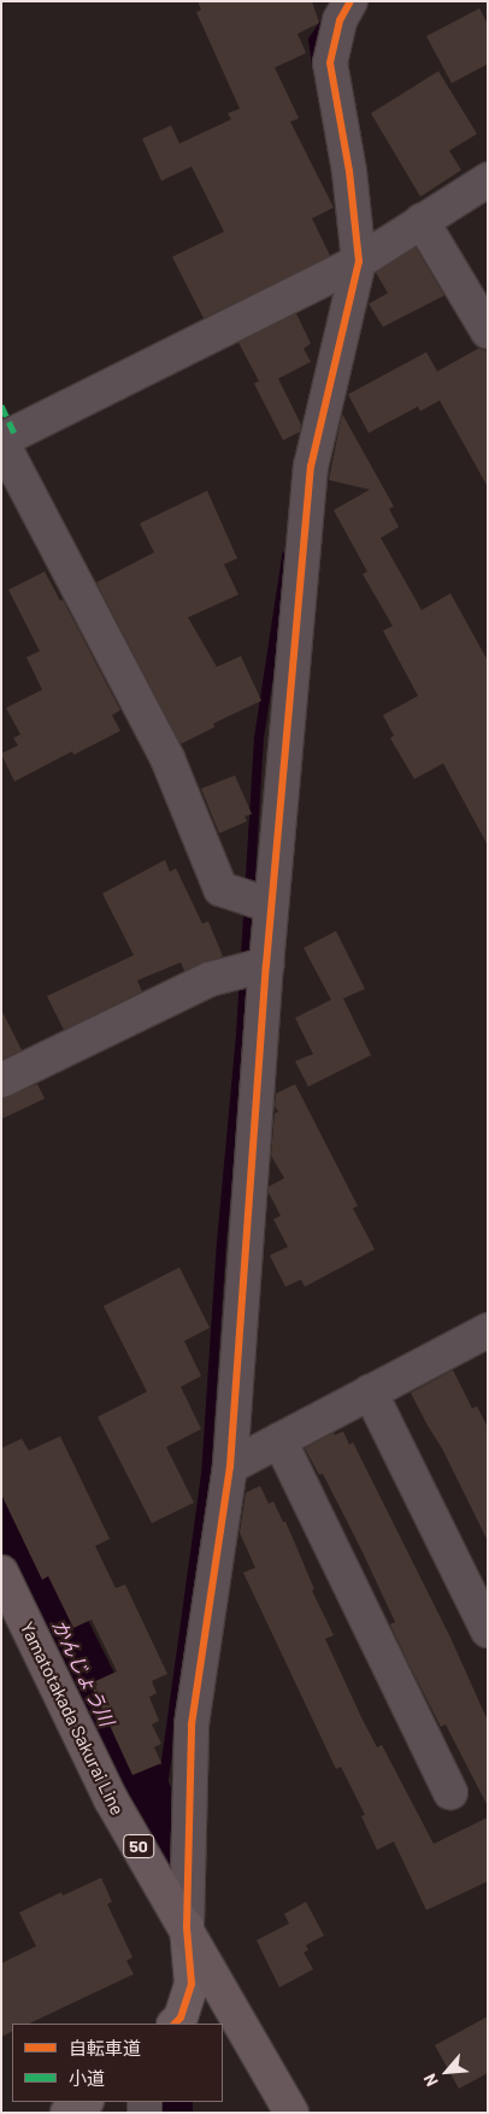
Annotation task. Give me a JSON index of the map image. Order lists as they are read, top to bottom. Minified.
{"streets":{"main road":["Yamatotakada Sakurai Line","50"]},"water":["かんじょう川"],"legend":["自転車道","小道"],"north":"bottom left"}
